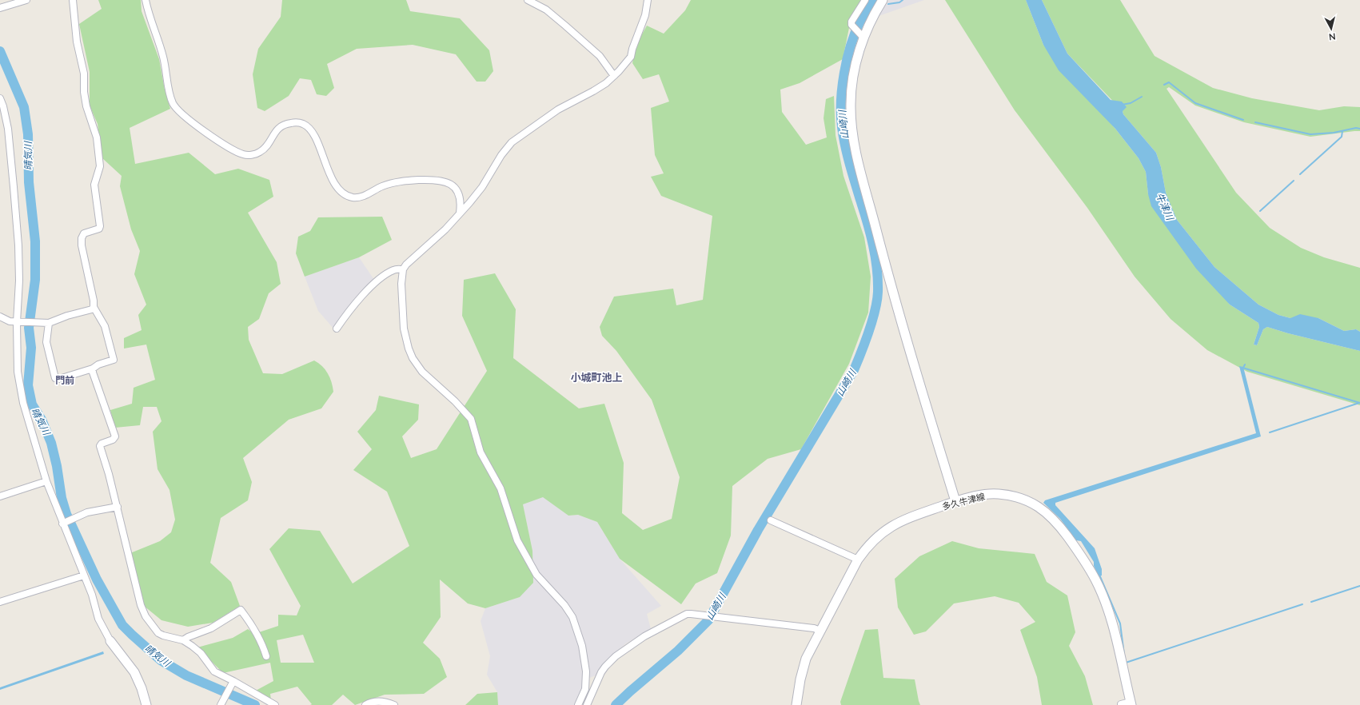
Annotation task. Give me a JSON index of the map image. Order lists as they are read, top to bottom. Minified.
{"streets":{"street":["多久牛津線"]},"districts":["小城町池上","門前"],"water":["山崎川","晴気川","牛津川"],"north":"bottom"}
